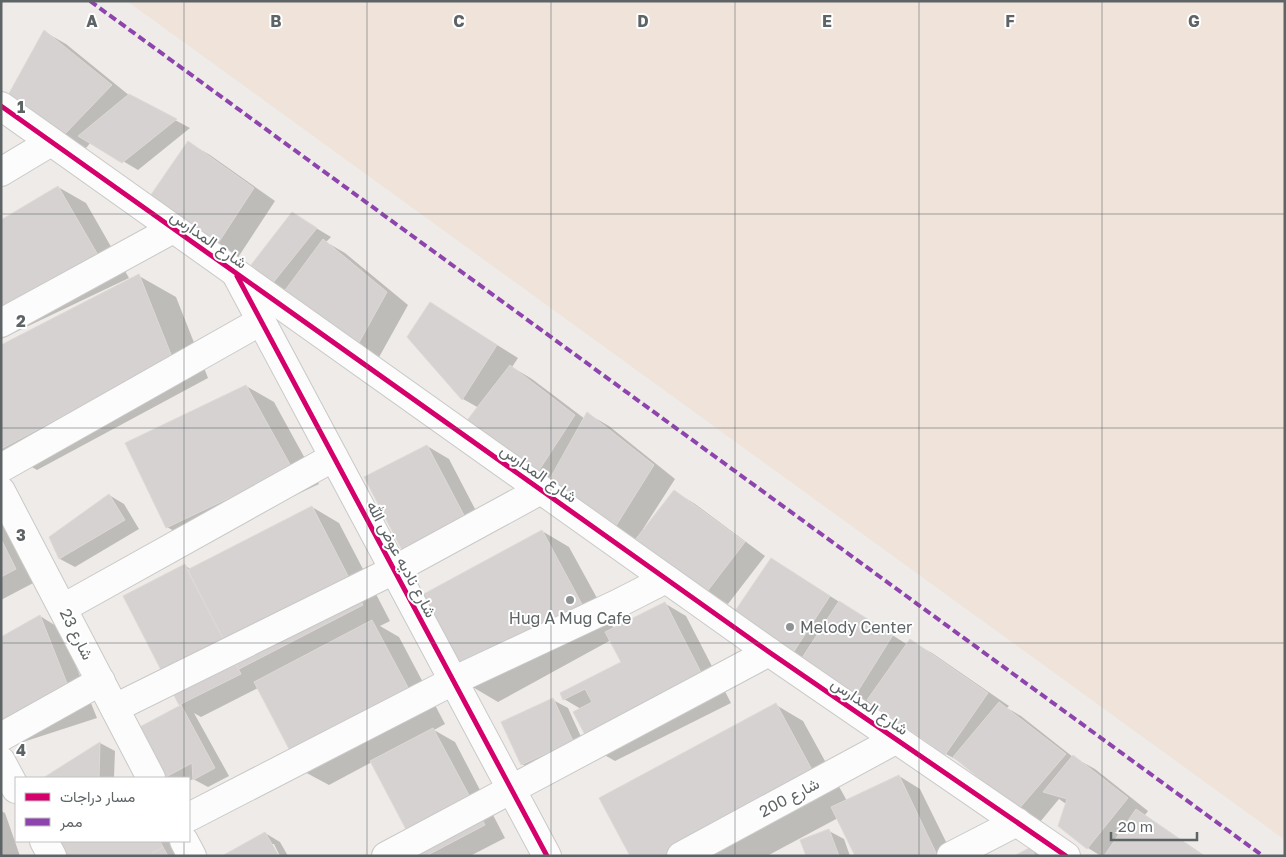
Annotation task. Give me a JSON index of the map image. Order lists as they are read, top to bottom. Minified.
{"streets":{"street":["شارع المدارس","شارع ناديه عوض الله","شارع 23","شارع 200"]},"crossings":[["شارع المدارس","شارع ناديه عوض الله"],["شارع المدارس","شارع 200"]],"places":["Hug A Mug Cafe","Melody Center"],"legend":["مسار دراجات","ممر"],"scale_bar":"20 m","grid":{"columns":["A","B","C","D","E","F","G"],"rows":["1","2","3","4"]}}
